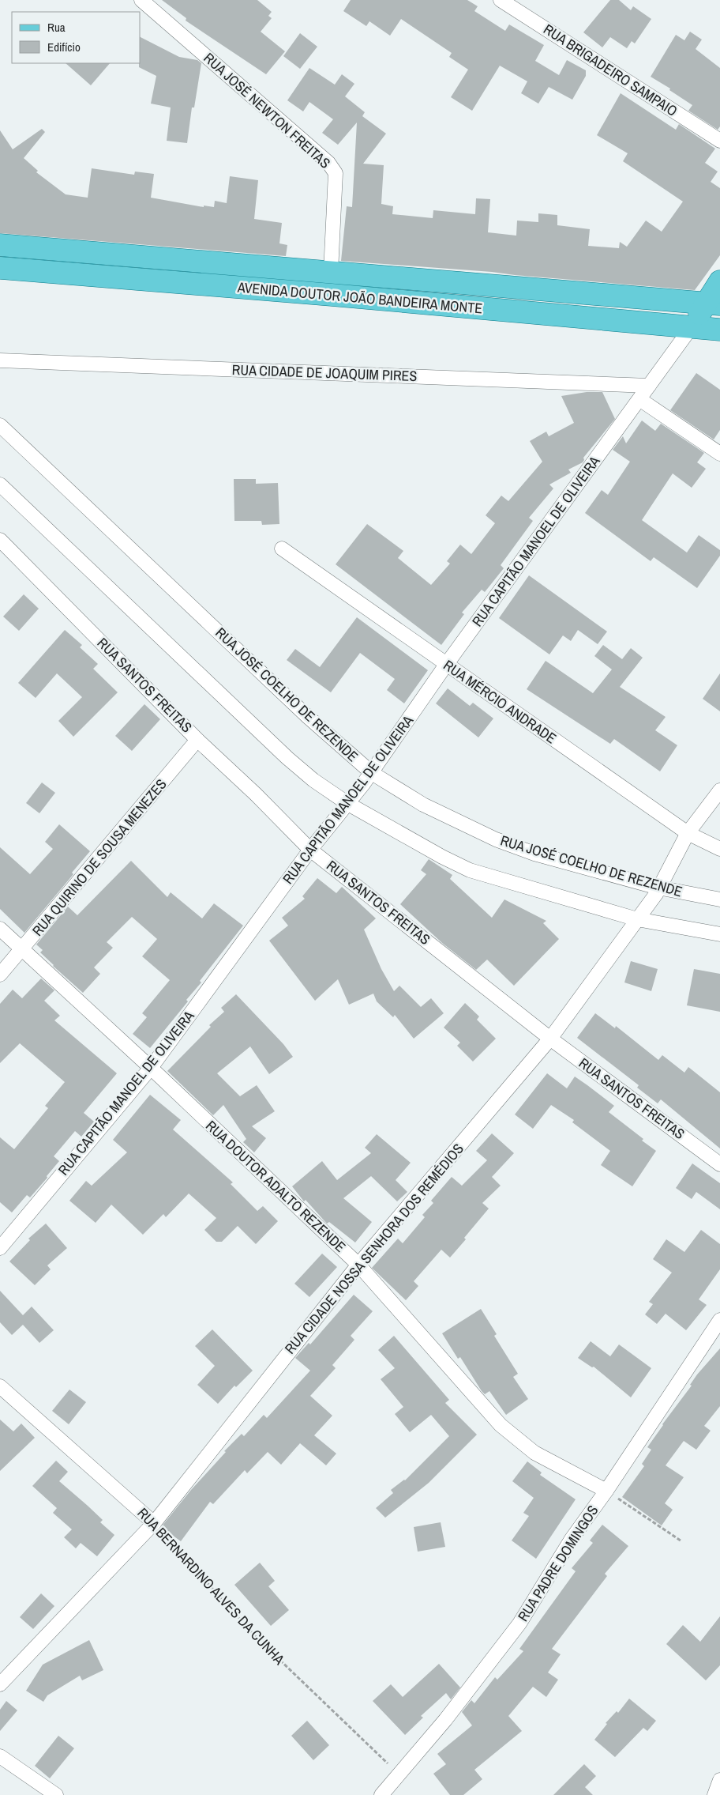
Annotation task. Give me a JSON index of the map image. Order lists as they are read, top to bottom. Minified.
{"streets":{"main road":["AVENIDA DOUTOR JOÃO BANDEIRA MONTE","RUA CAPITÃO MANOEL DE OLIVEIRA"],"street":["RUA BRIGADEIRO SAMPAIO","RUA JOSÉ NEWTON FREITAS","RUA CIDADE DE JOAQUIM PIRES","RUA SANTOS FREITAS","RUA JOSÉ COELHO DE REZENDE","RUA MÉRCIO ANDRADE","RUA QUIRINO DE SOUSA MENEZES","RUA DOUTOR ADALTO REZENDE","RUA CIDADE NOSSA SENHORA DOS REMÉDIOS","RUA PADRE DOMINGOS","RUA BERNARDINO ALVES DA CUNHA"]},"crossings":[["RUA JOSÉ NEWTON FREITAS","AVENIDA DOUTOR JOÃO BANDEIRA MONTE"],["AVENIDA DOUTOR JOÃO BANDEIRA MONTE","RUA CAPITÃO MANOEL DE OLIVEIRA"],["RUA CIDADE DE JOAQUIM PIRES","RUA CAPITÃO MANOEL DE OLIVEIRA"],["RUA CAPITÃO MANOEL DE OLIVEIRA","RUA SANTOS FREITAS"],["RUA CAPITÃO MANOEL DE OLIVEIRA","RUA JOSÉ COELHO DE REZENDE"],["RUA CAPITÃO MANOEL DE OLIVEIRA","RUA MÉRCIO ANDRADE"],["RUA CAPITÃO MANOEL DE OLIVEIRA","RUA DOUTOR ADALTO REZENDE"],["RUA SANTOS FREITAS","RUA QUIRINO DE SOUSA MENEZES"],["RUA SANTOS FREITAS","RUA CIDADE NOSSA SENHORA DOS REMÉDIOS"],["RUA JOSÉ COELHO DE REZENDE","RUA CIDADE NOSSA SENHORA DOS REMÉDIOS"],["RUA MÉRCIO ANDRADE","RUA CIDADE NOSSA SENHORA DOS REMÉDIOS"],["RUA QUIRINO DE SOUSA MENEZES","RUA DOUTOR ADALTO REZENDE"],["RUA DOUTOR ADALTO REZENDE","RUA CIDADE NOSSA SENHORA DOS REMÉDIOS"],["RUA DOUTOR ADALTO REZENDE","RUA PADRE DOMINGOS"],["RUA CIDADE NOSSA SENHORA DOS REMÉDIOS","RUA BERNARDINO ALVES DA CUNHA"],["RUA PADRE DOMINGOS","RUA BERNARDINO ALVES DA CUNHA"]],"legend":["Rua","Edifício"]}
